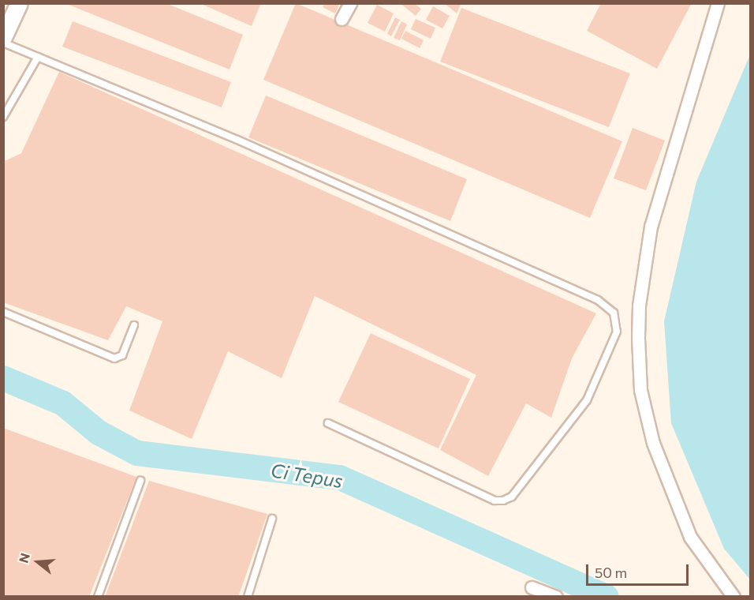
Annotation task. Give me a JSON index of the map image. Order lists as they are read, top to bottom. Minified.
{"water":["Ci Tepus"],"scale_bar":"50 m","north":"left"}
